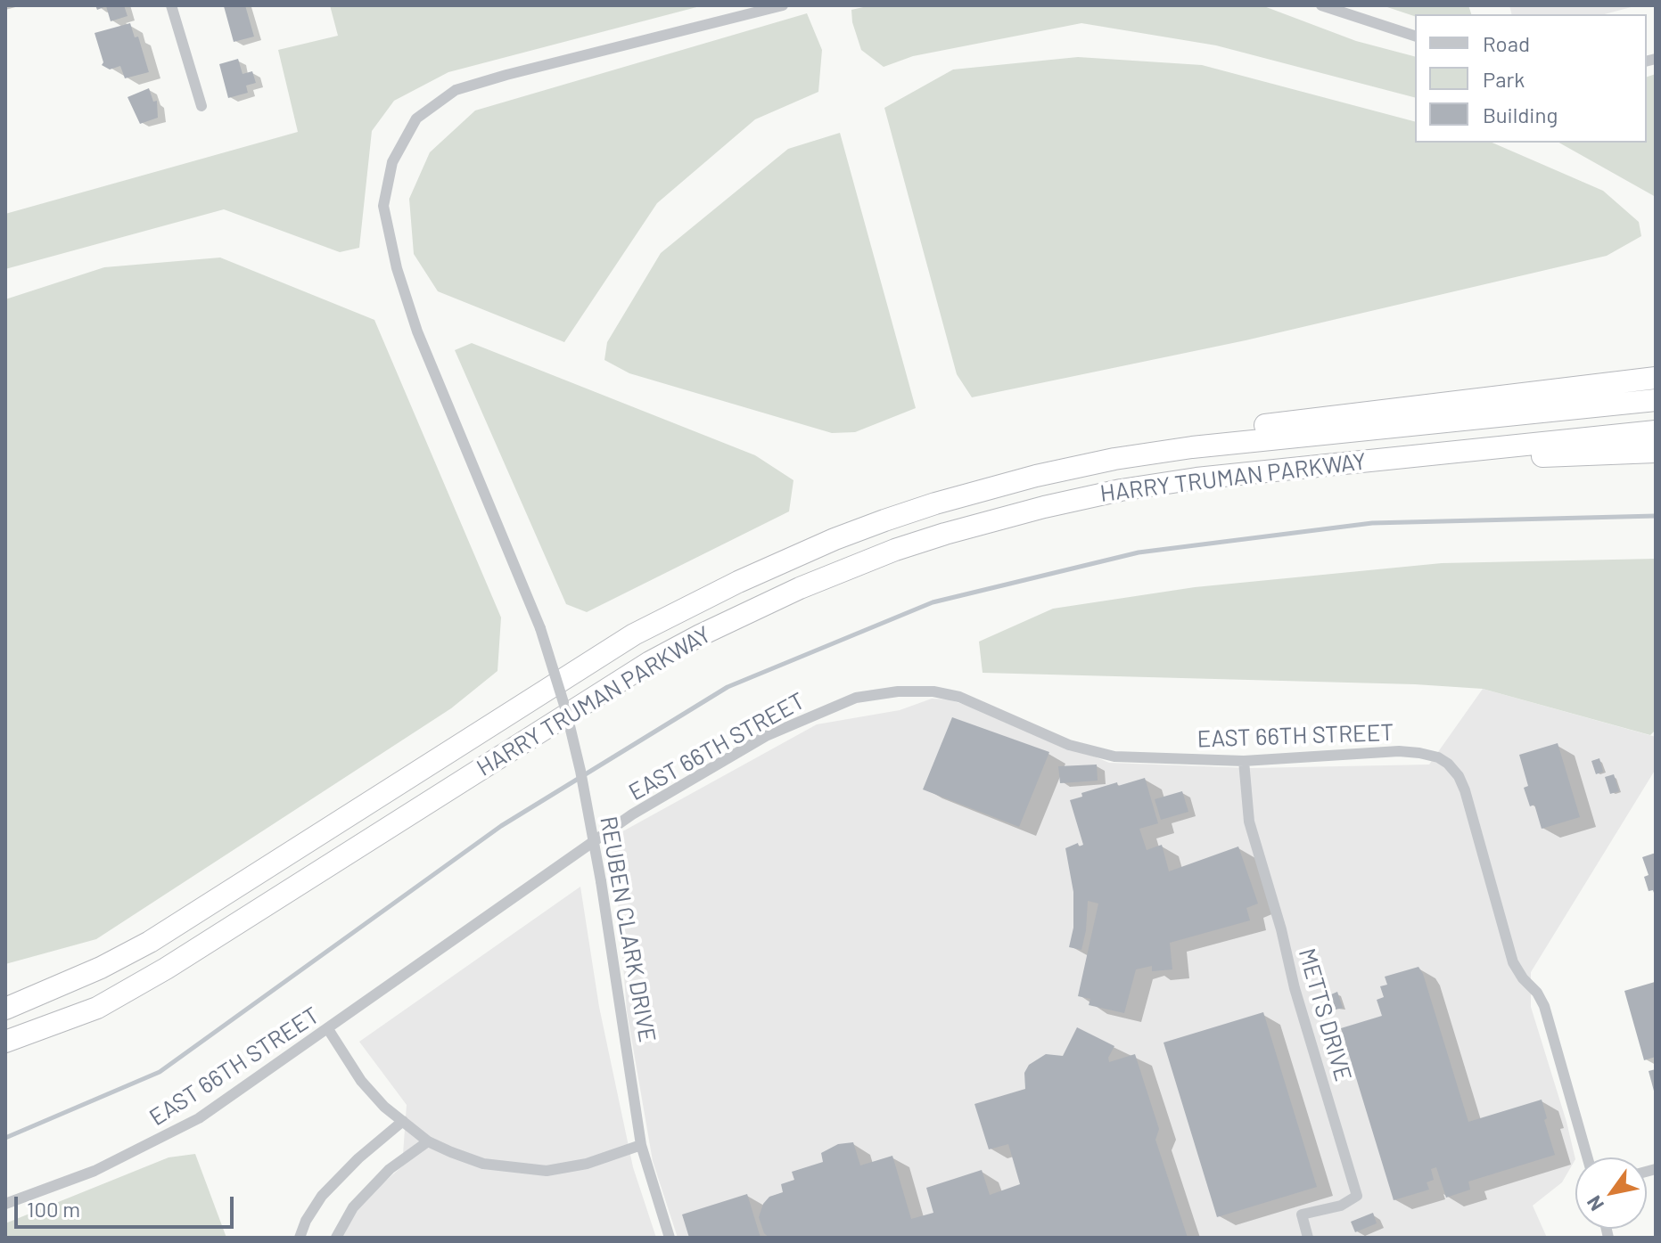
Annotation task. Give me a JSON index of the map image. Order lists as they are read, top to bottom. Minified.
{"streets":{"highway":["HARRY TRUMAN PARKWAY"],"street":["EAST 66TH STREET","REUBEN CLARK DRIVE","METTS DRIVE"]},"crossings":[["EAST 66TH STREET","METTS DRIVE"]],"legend":["Road","Park","Building"],"scale_bar":"100 m","north":"bottom left"}
